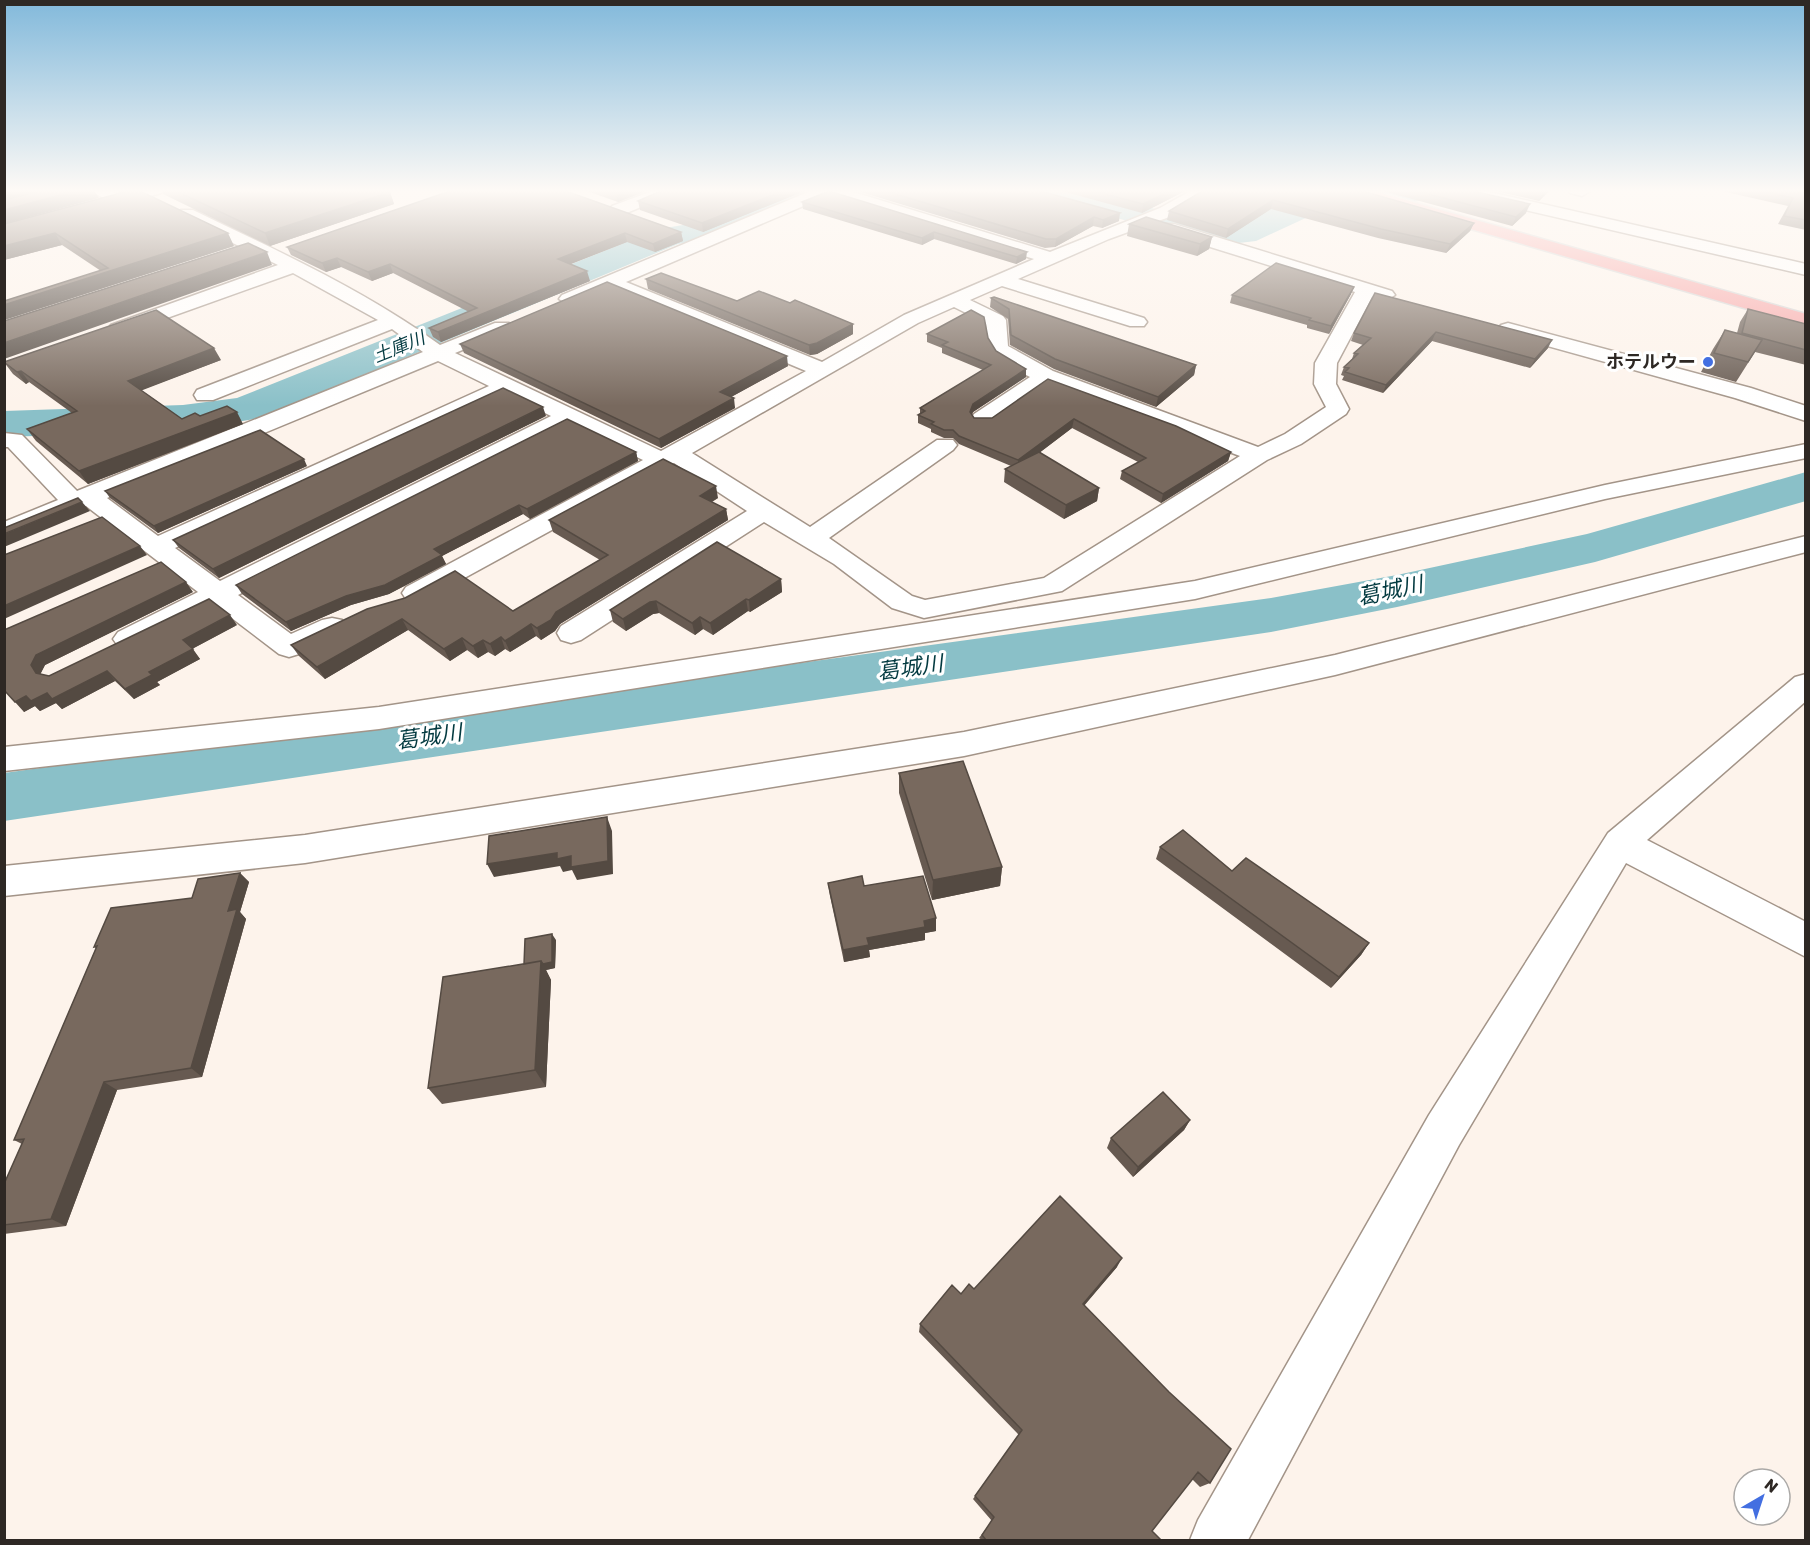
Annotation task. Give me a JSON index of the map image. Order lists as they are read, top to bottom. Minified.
{"water":["土庫川","葛城川"],"places":["ホテルウー"],"north":"top right"}
